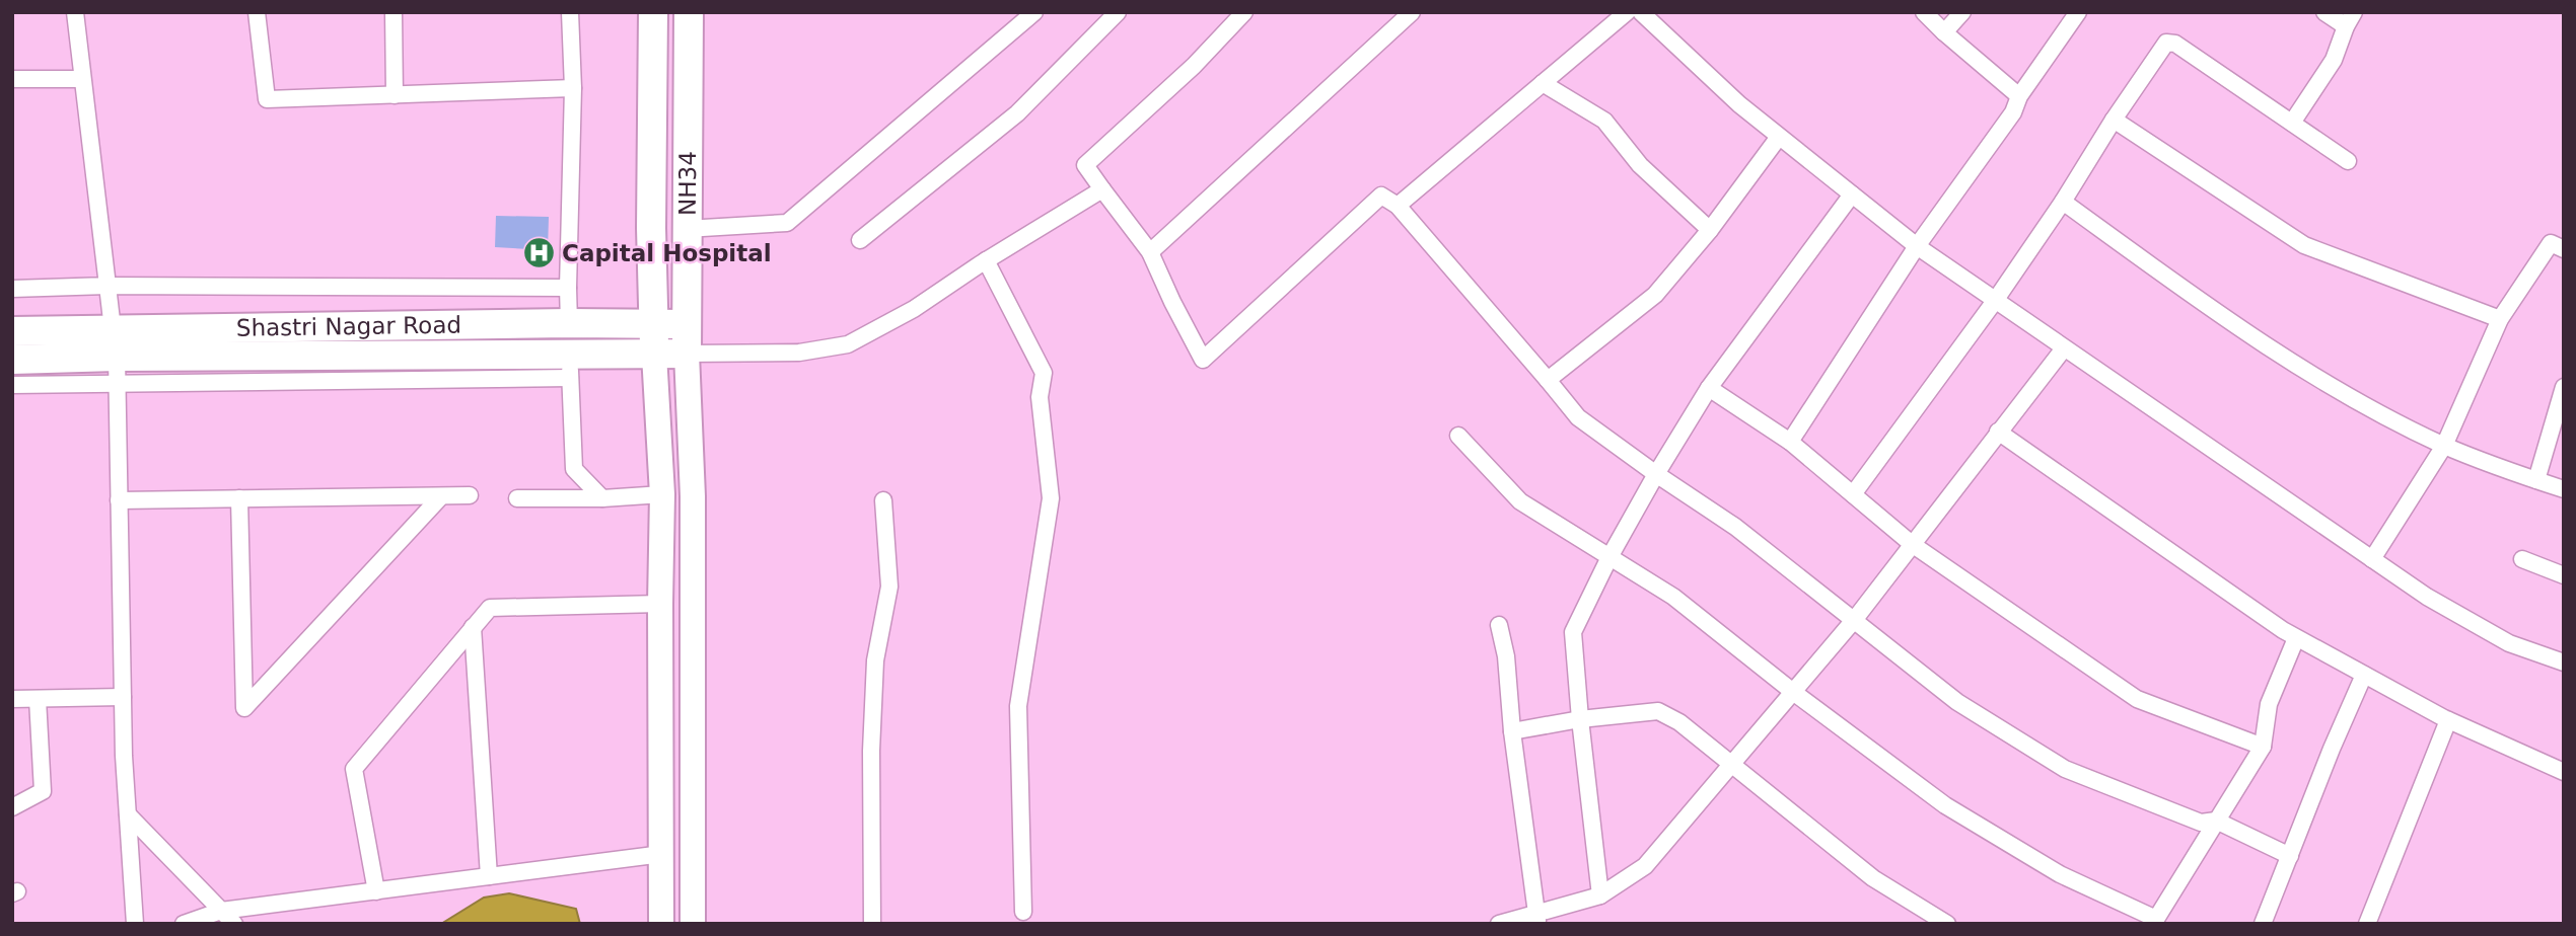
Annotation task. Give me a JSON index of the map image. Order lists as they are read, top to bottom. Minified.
{"streets":{"highway":["NH34","Shastri Nagar Road"]},"crossings":[["NH34","Shastri Nagar Road"]],"places":{"hospital":["Capital Hospital"]}}
